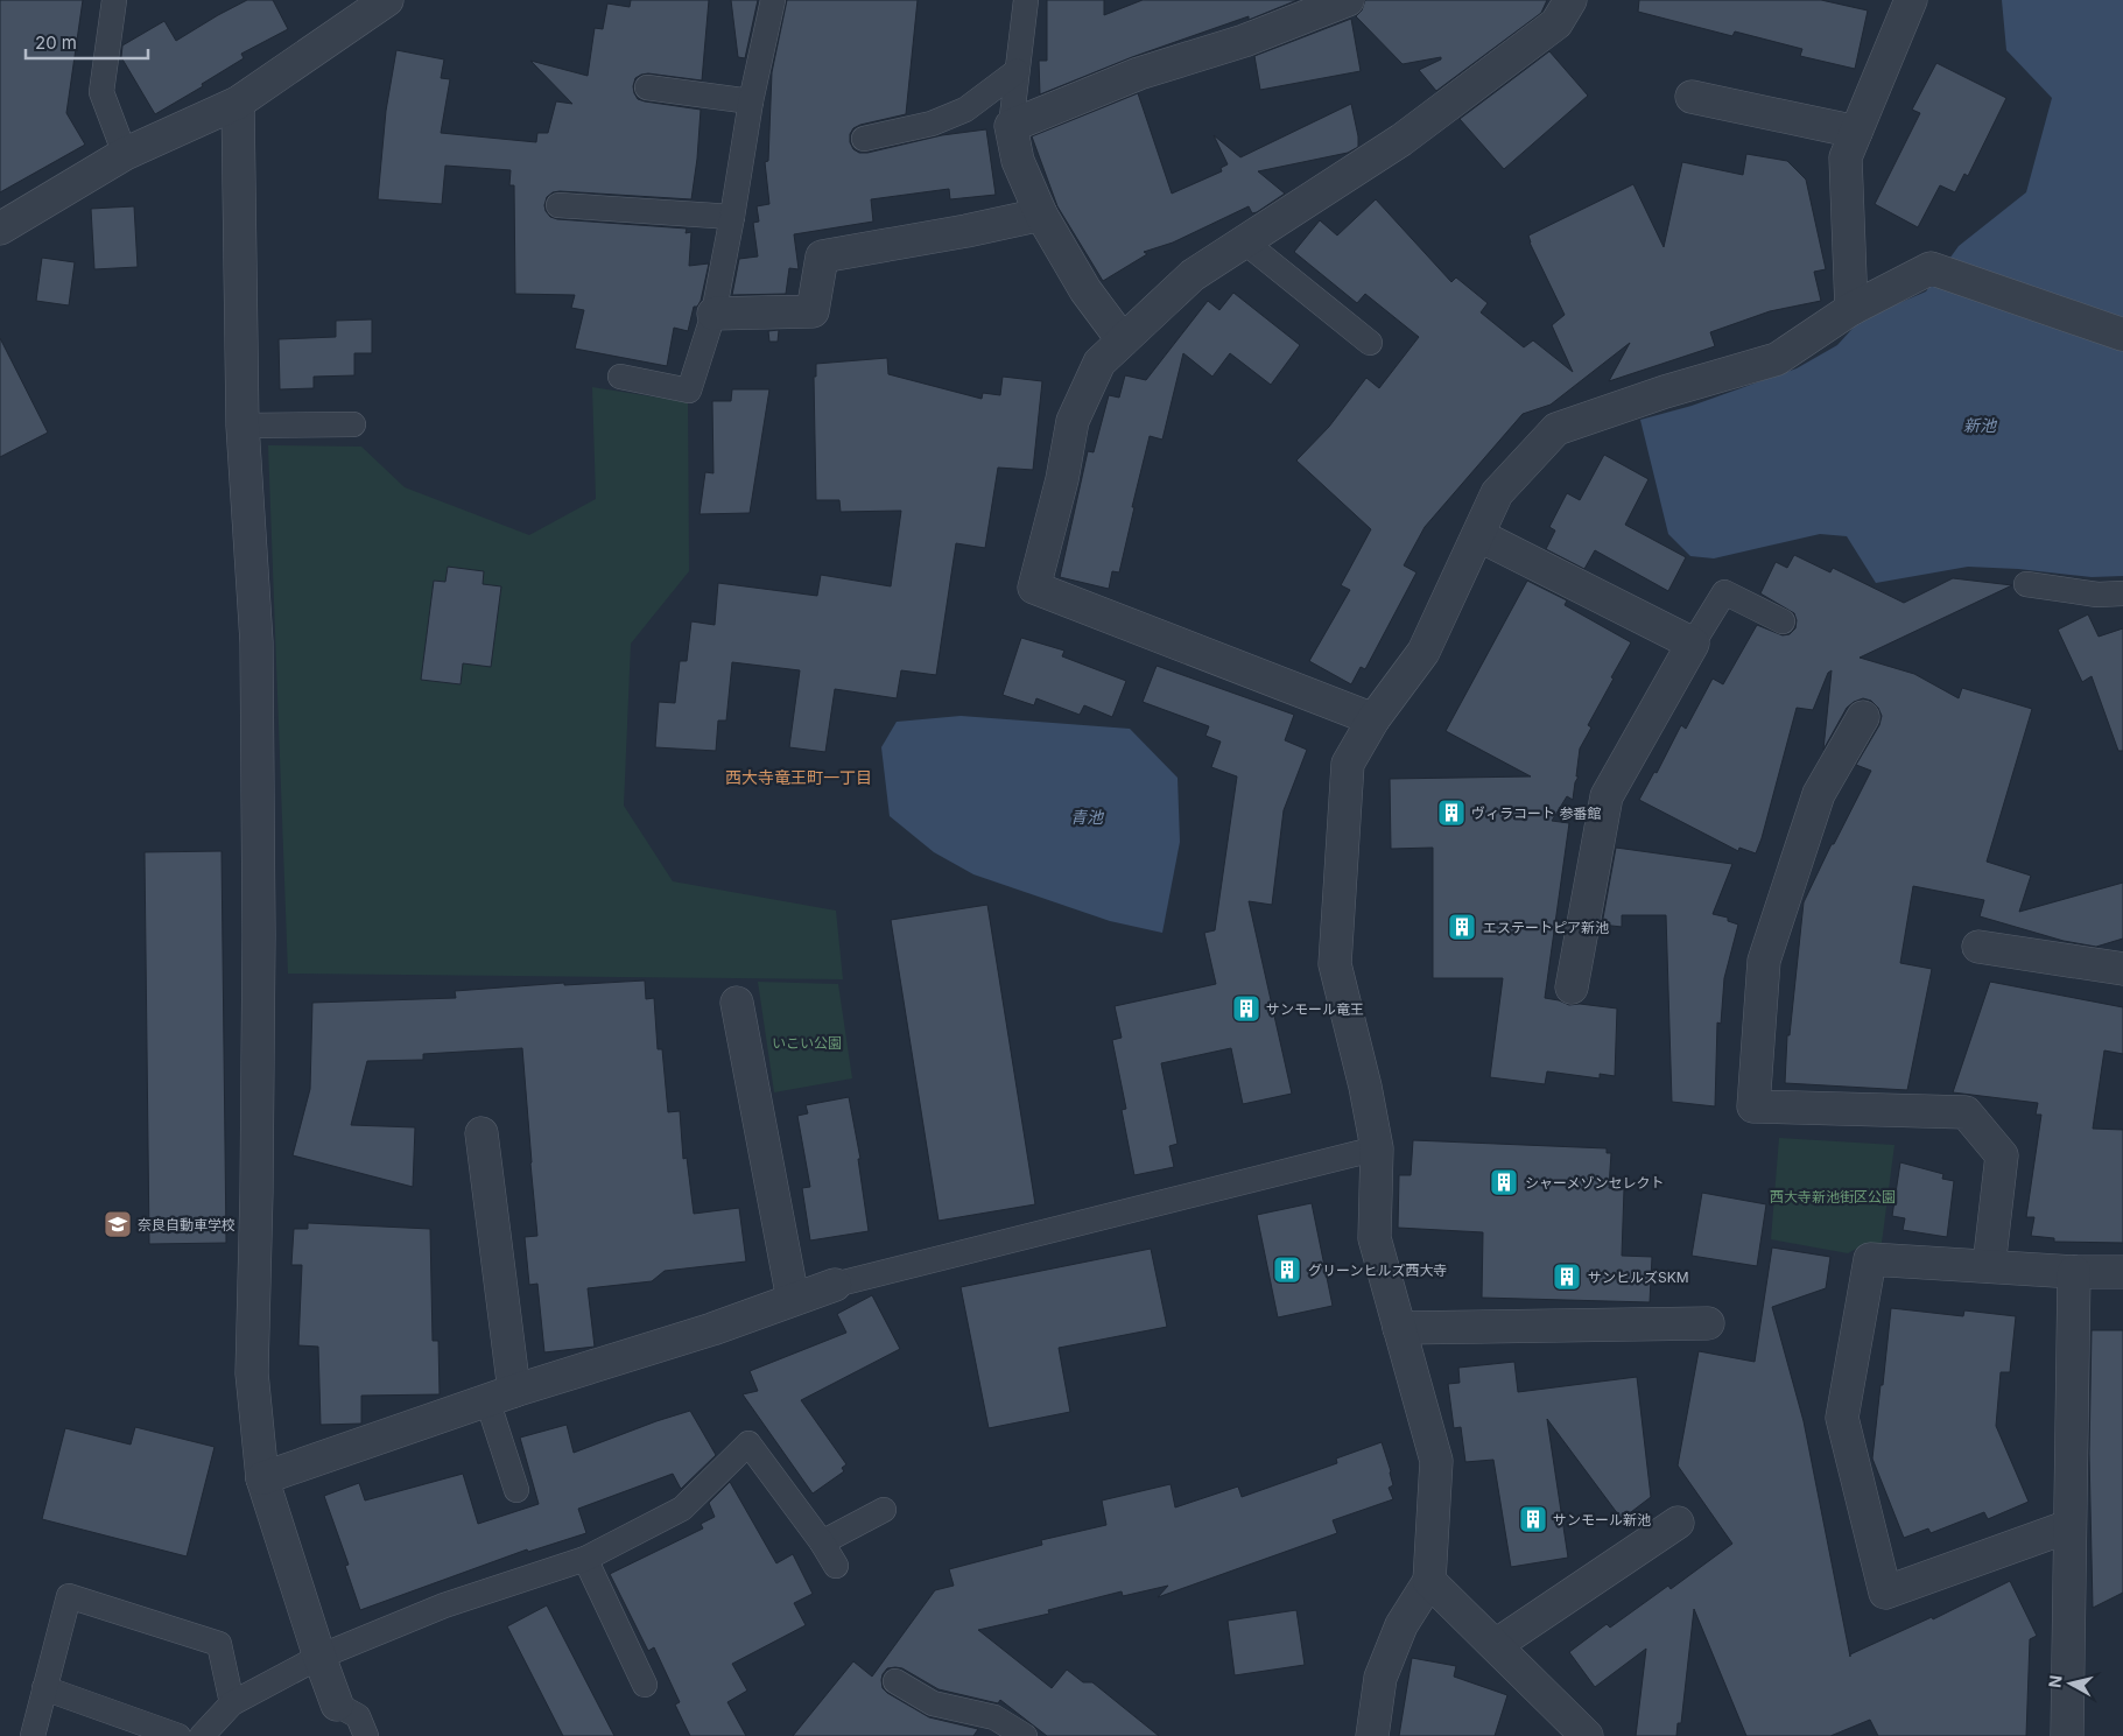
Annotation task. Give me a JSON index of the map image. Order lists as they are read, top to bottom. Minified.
{"districts":["西大寺竜王町一丁目"],"water":["新池","青池"],"parks":["いこい公園","西大寺新池街区公園"],"places":{"building":["ヴィラコート 参番館","エステートピア新池","サンモール竜王","シャーメゾンセレクト","グリーンヒルズ西大寺","サンヒルズSKM","サンモール新池"],"school or university":["奈良自動車学校"]},"scale_bar":"20 m","north":"left"}
